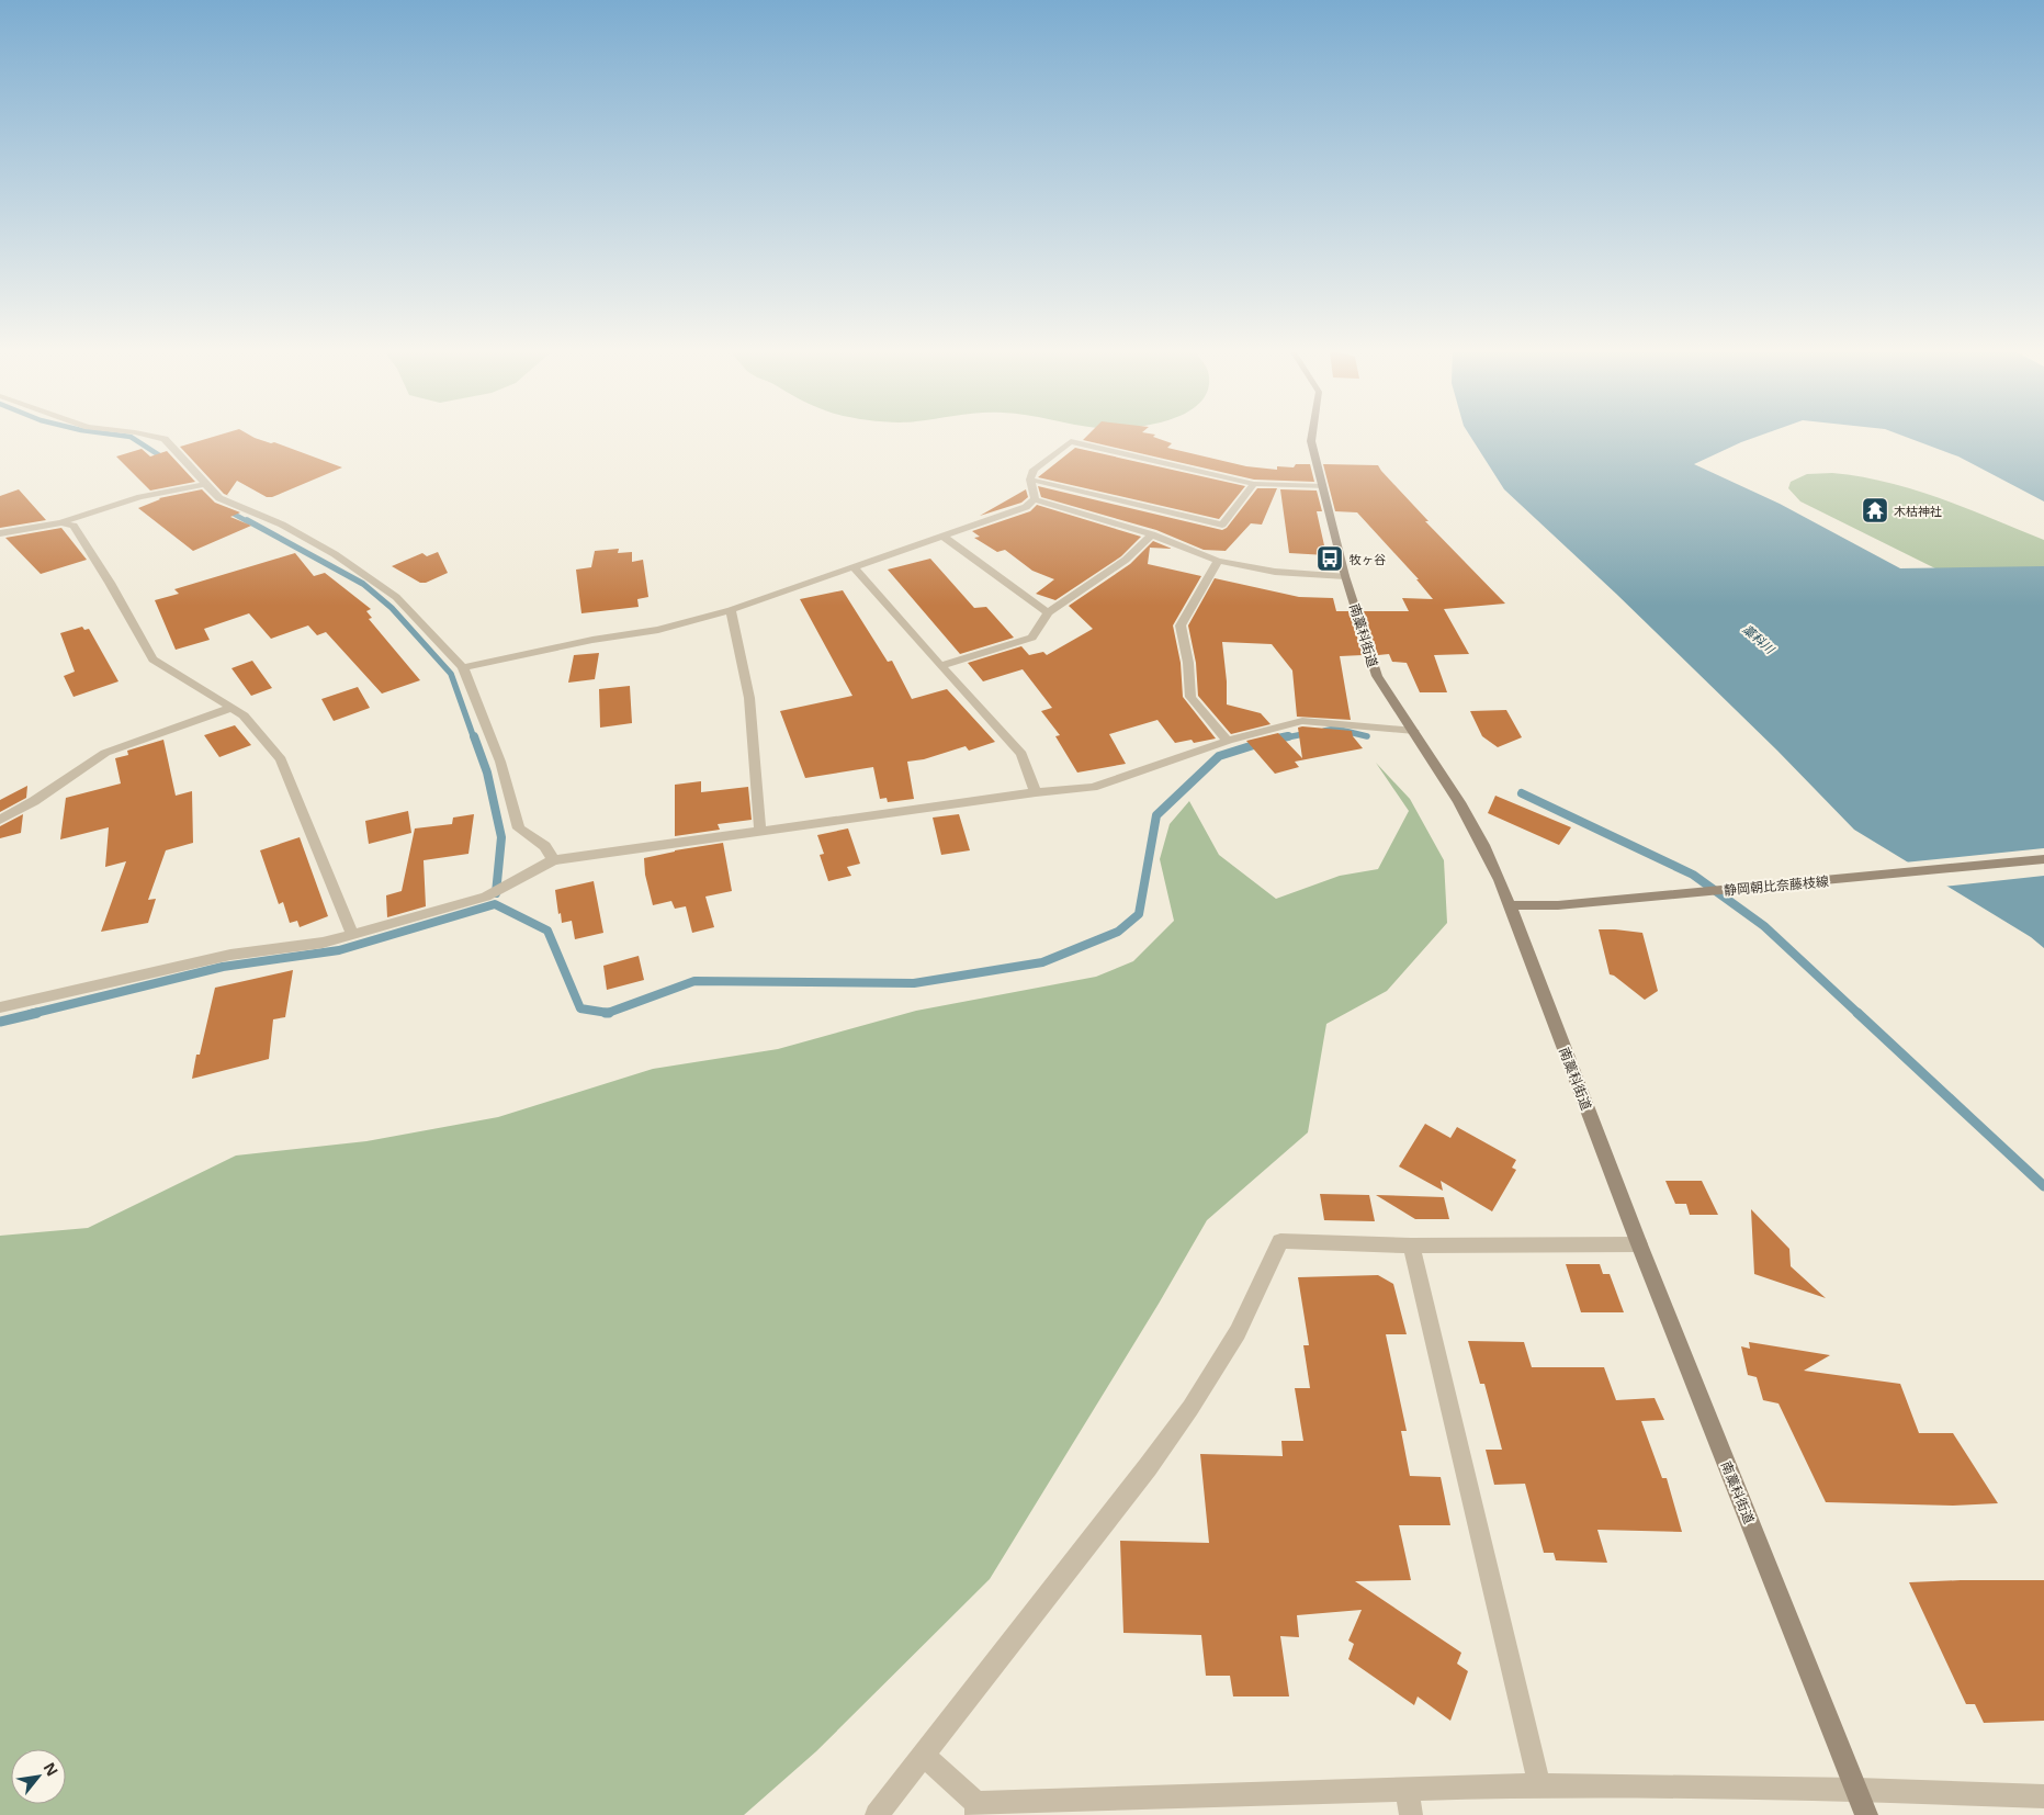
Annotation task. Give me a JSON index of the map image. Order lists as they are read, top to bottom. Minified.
{"streets":{"main road":["南藁科街道","静岡朝比奈藤枝線"]},"crossings":[["南藁科街道","静岡朝比奈藤枝線"]],"water":["藁科川"],"places":{"temple":["木枯神社"],"bus stop":["牧ヶ谷"]},"north":"top right"}
